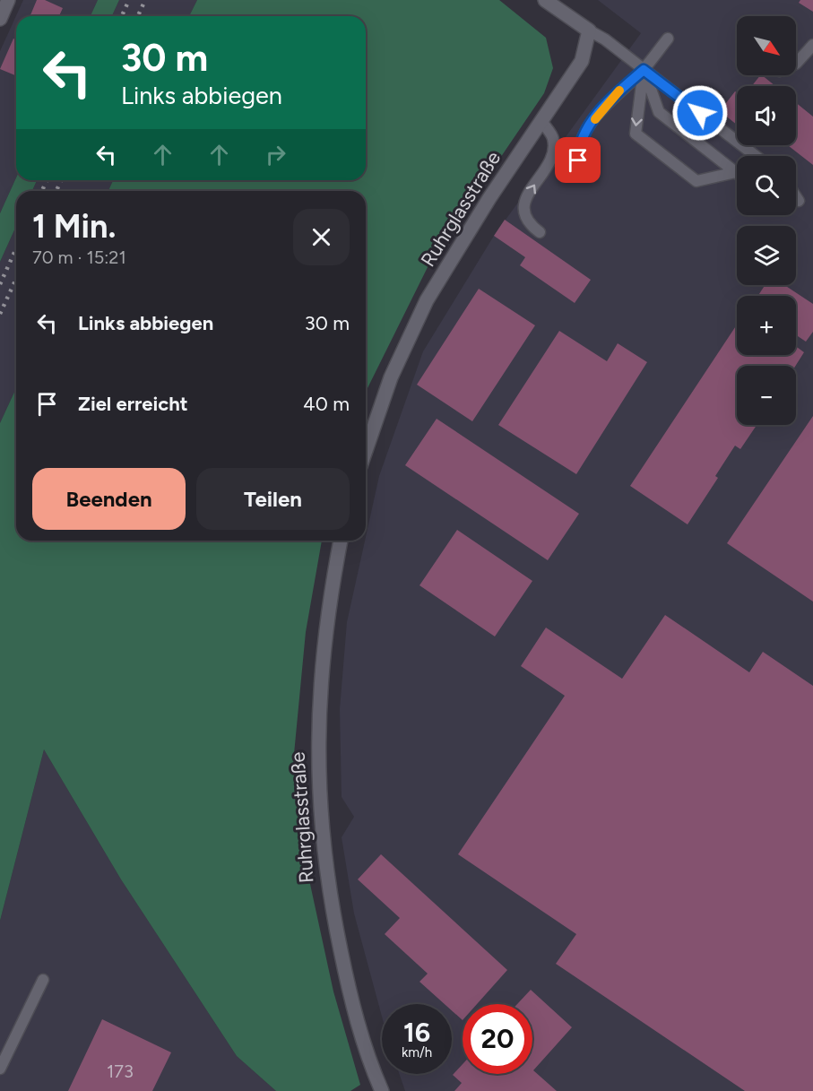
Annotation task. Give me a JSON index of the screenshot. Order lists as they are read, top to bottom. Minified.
{"streets":{"street":["Ruhrglasstraße"]},"house_numbers":["173"],"north":"bottom right","page":{"map_buttons":["+","−"],"turn":["30 m","Links abbiegen"],"heading":["1 Min.","70 m · 15:21"],"list":[{"name":"Links abbiegen","value":"30 m"},{"name":"Ziel erreicht","value":"40 m"}],"buttons":["Beenden","Teilen"],"speed":"16 km/h","limit":"20"}}
